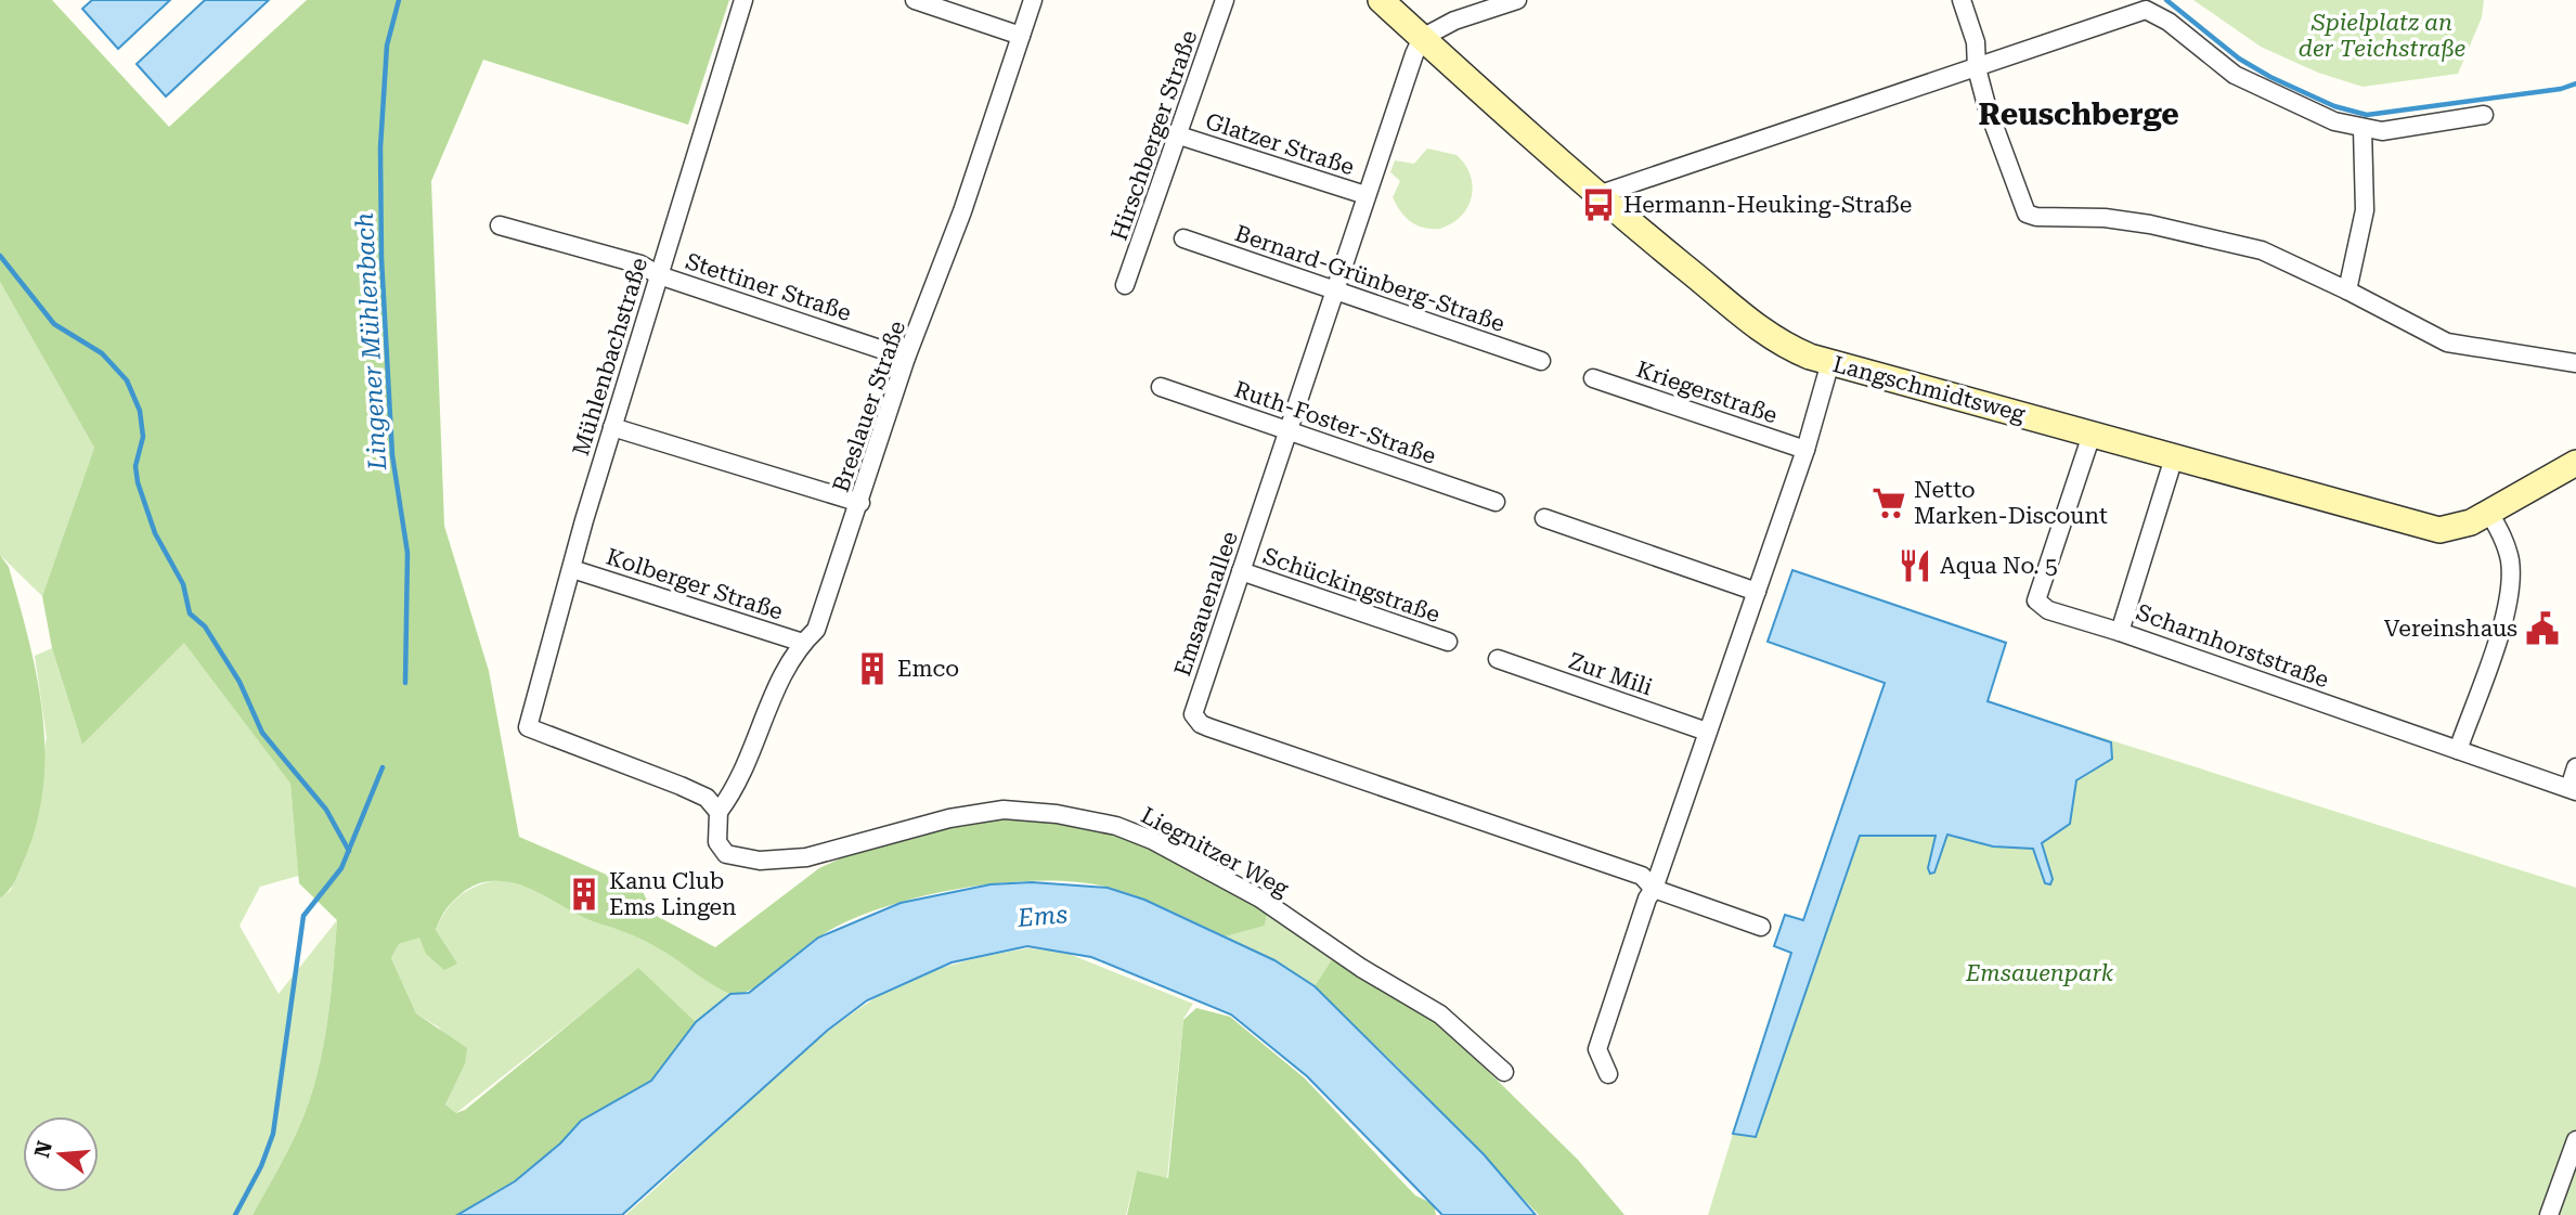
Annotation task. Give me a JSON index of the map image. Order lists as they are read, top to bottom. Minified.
{"streets":{"street":["Hirschberger Straße","Glatzer Straße","Bernard-Grünberg-Straße","Stettiner Straße","Mühlenbachstraße","Langschmidtsweg","Kriegerstraße","Breslauer Straße","Ruth-Foster-Straße","Kolberger Straße","Schückingstraße","Emsauenallee","Scharnhorststraße","Zur Mili","Liegnitzer Weg"]},"crossings":[["Hirschberger Straße","Glatzer Straße"],["Glatzer Straße","Emsauenallee"],["Bernard-Grünberg-Straße","Emsauenallee"],["Stettiner Straße","Mühlenbachstraße"],["Stettiner Straße","Breslauer Straße"],["Mühlenbachstraße","Breslauer Straße"],["Mühlenbachstraße","Kolberger Straße"],["Mühlenbachstraße","Liegnitzer Weg"],["Langschmidtsweg","Emsauenallee"],["Langschmidtsweg","Scharnhorststraße"],["Breslauer Straße","Kolberger Straße"],["Breslauer Straße","Liegnitzer Weg"],["Ruth-Foster-Straße","Emsauenallee"],["Schückingstraße","Emsauenallee"]],"districts":["Reuschberge"],"water":["Lingener Mühlenbach","Ems"],"parks":["Spielplatz an der Teichstraße","Emsauenpark"],"places":{"bus stop":["Hermann-Heuking-Straße"],"supermarket":["Netto Marken-Discount"],"restaurant":["Aqua No. 5"],"public building":["Vereinshaus"],"building":["Emco","Kanu Club Ems Lingen"]},"north":"left"}
